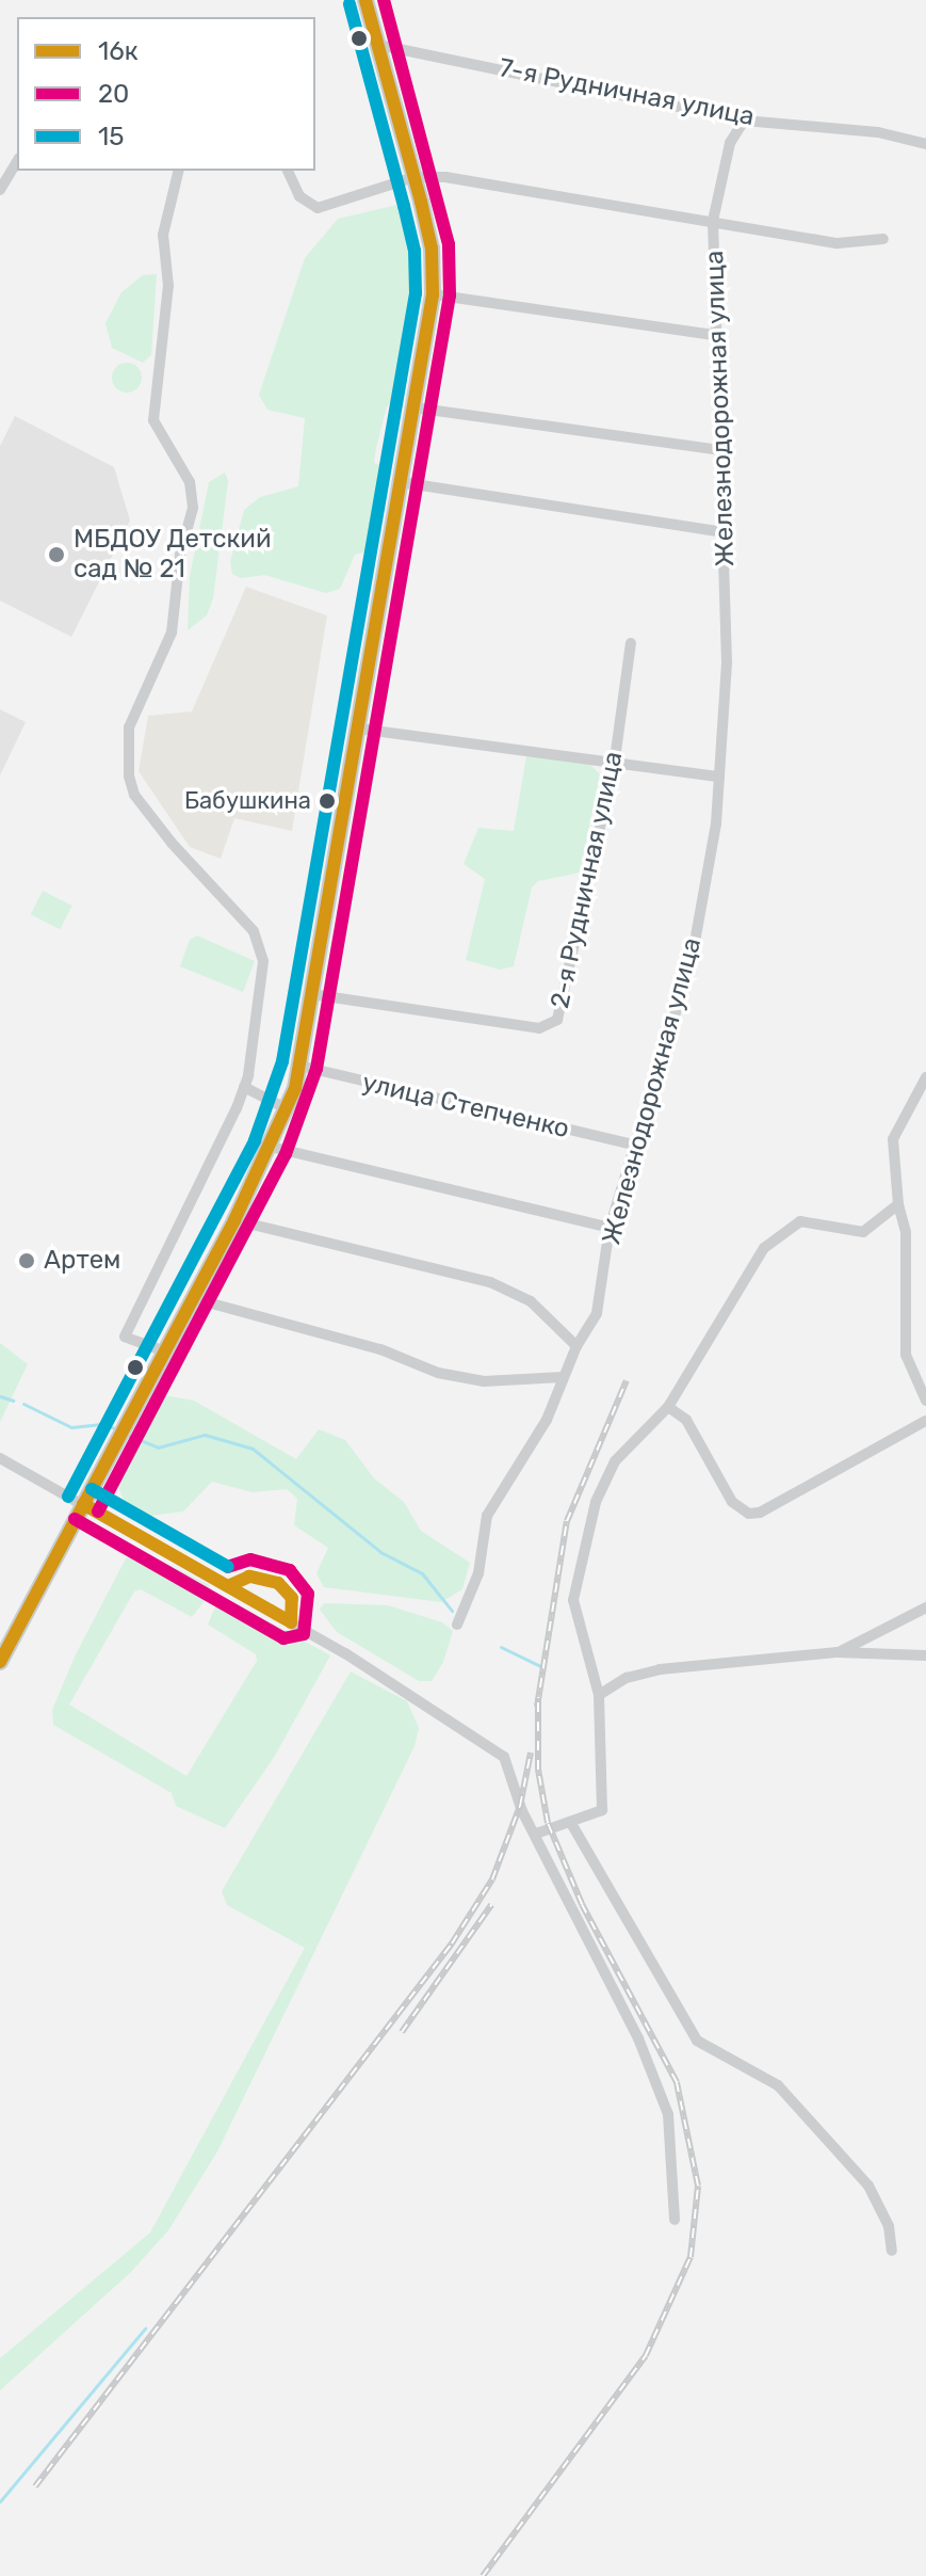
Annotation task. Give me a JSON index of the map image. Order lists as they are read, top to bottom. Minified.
{"streets":{"street":["7-я Рудничная улица","Железнодорожная улица","2-я Рудничная улица","улица Степченко"]},"crossings":[["7-я Рудничная улица","Железнодорожная улица"],["Железнодорожная улица","улица Степченко"]],"places":["МБДОУ Детский сад № 21","Бабушкина","Артем"],"lines":["transit line 16к","transit line 20","transit line 15"],"legend":["16к","20","15"]}
